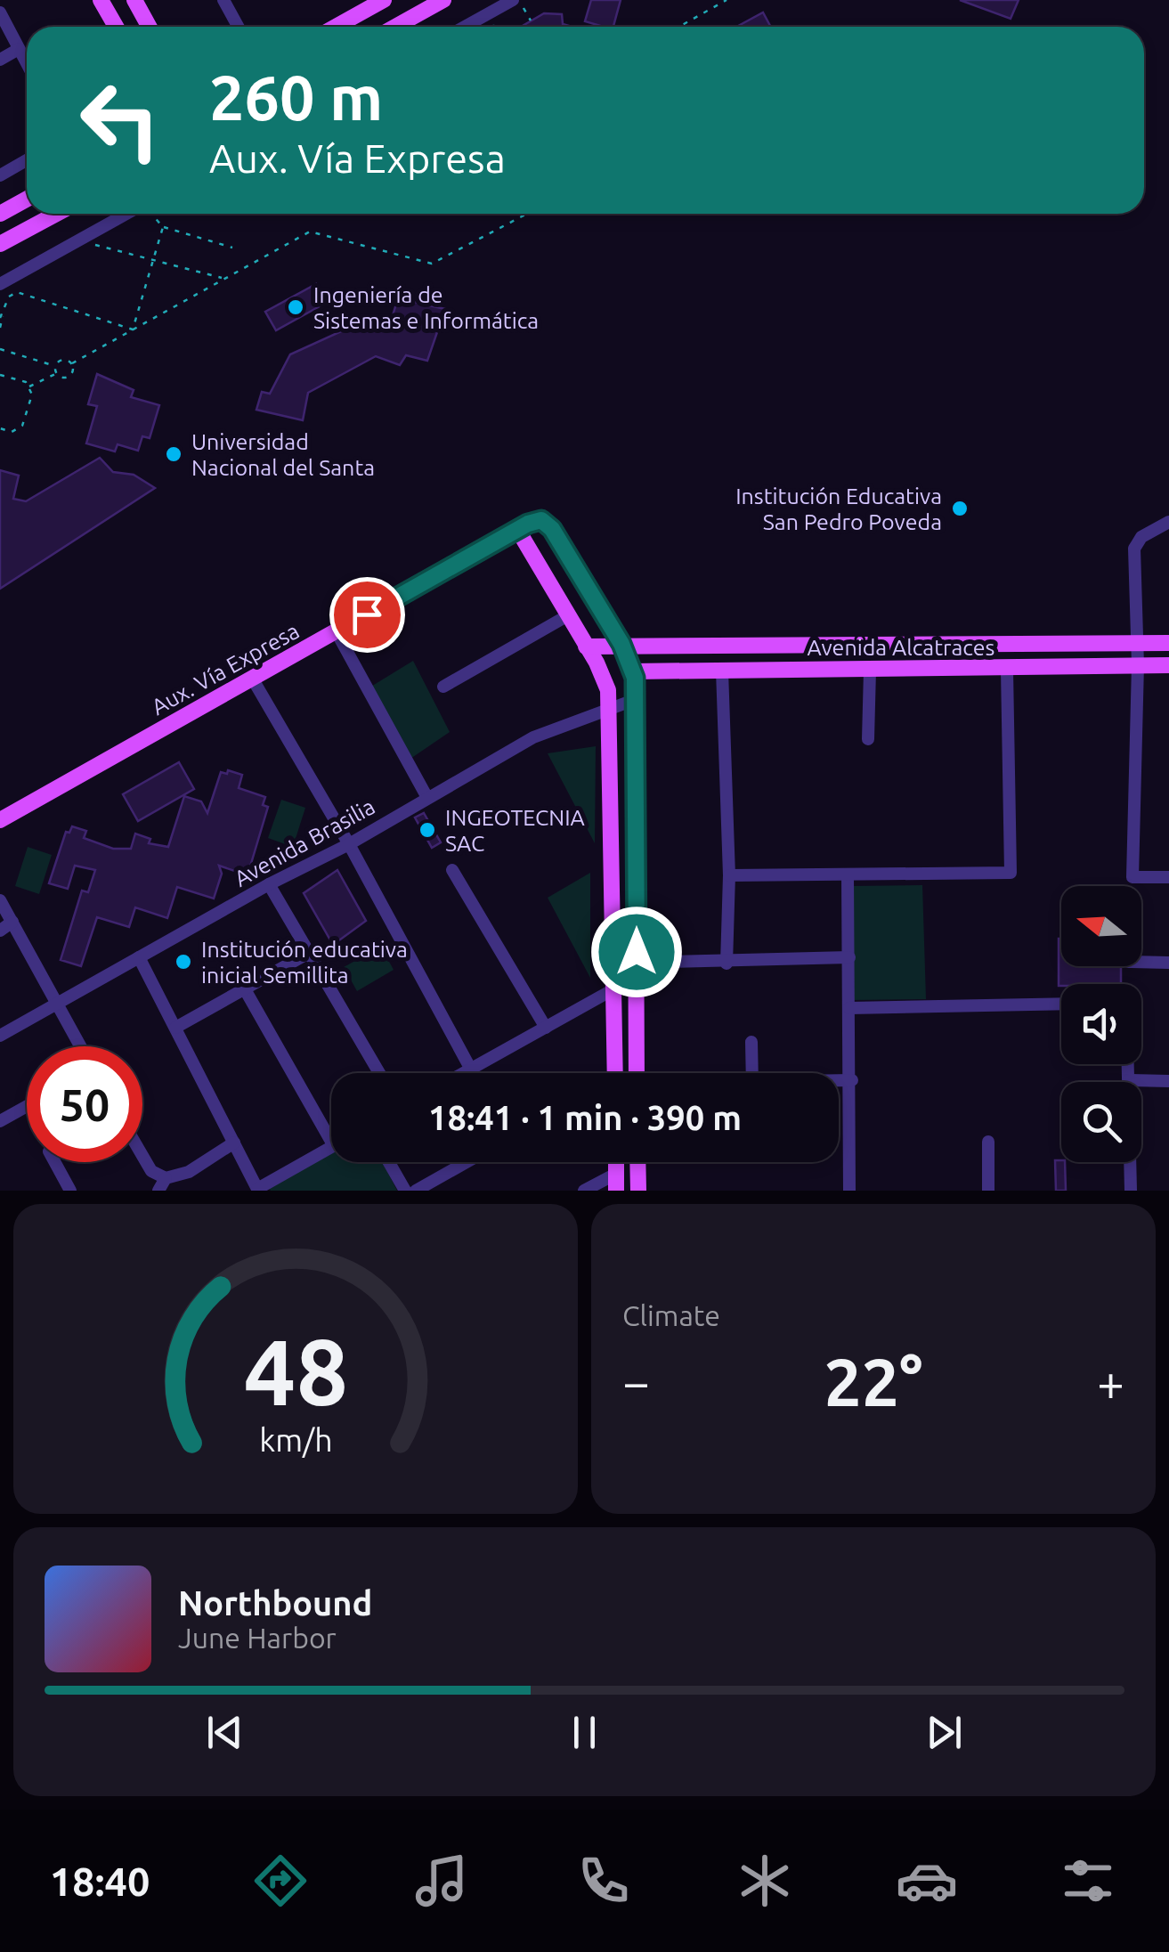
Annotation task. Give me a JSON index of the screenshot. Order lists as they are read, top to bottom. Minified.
{"streets":{"main road":["Avenida Alcatraces","Aux. Vía Expresa"],"street":["Avenida Brasilia"]},"places":["Ingeniería de Sistemas e Informática","Universidad Nacional del Santa","Institución Educativa San Pedro Poveda","INGEOTECNIA SAC","Institución educativa inicial Semillita"],"north":"left","page":{"turn":["260 m","Aux. Vía Expresa"],"limit":"50","trip":"18:41 · 1 min · 390 m","tile":"Climate","heat":["−","22°","+"],"song":["Northbound","June Harbor"],"tabs":"18:40","gauge":["48","km/h"]}}
